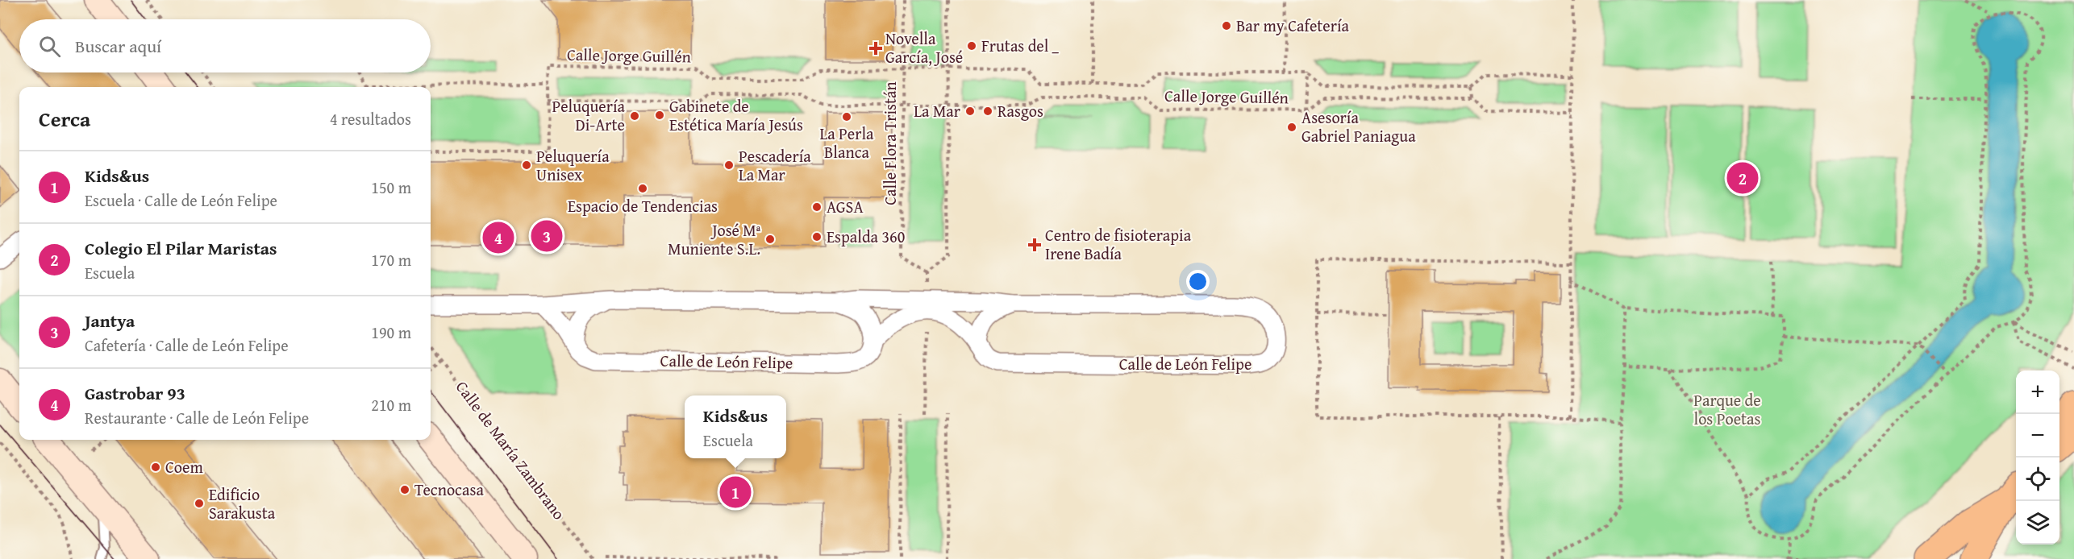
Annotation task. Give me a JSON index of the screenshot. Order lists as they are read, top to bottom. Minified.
{"streets":{"street":["Calle de León Felipe"],"path":["Calle Jorge Guillén","Calle Flora Tristán","Calle de María Zambrano"]},"crossings":[["Calle Jorge Guillén","Calle Flora Tristán"]],"parks":["Parque de los Poetas"],"places":{"other":["Bar my Cafetería","Frutas del _","La Mar","Rasgos","Gabinete de Estética María Jesús","Peluquería Di-Arte","La Perla Blanca","Asesoría Gabriel Paniagua","Peluquería Unisex","Pescadería La Mar","Espacio de Tendencias","AGSA","Espalda 360","José Mª Muniente S.L.","Coem","Tecnocasa","Edificio Sarakusta"],"health":["Novella García, José","Centro de fisioterapia Irene Badía"]},"page":{"search":"Buscar aquí","heading":["Cerca","4 resultados"],"list":[{"mark":"1","name":"Kids&us","note":"Escuela · Calle de León Felipe","value":"150 m"},{"mark":"2","name":"Colegio El Pilar Maristas","note":"Escuela","value":"170 m"},{"mark":"3","name":"Jantya","note":"Cafetería · Calle de León Felipe","value":"190 m"},{"mark":"4","name":"Gastrobar 93","note":"Restaurante · Calle de León Felipe","value":"210 m"}],"pins":["2","3","4","1"],"map_buttons":["+","−"],"popup":["Kids&us","Escuela"]}}
